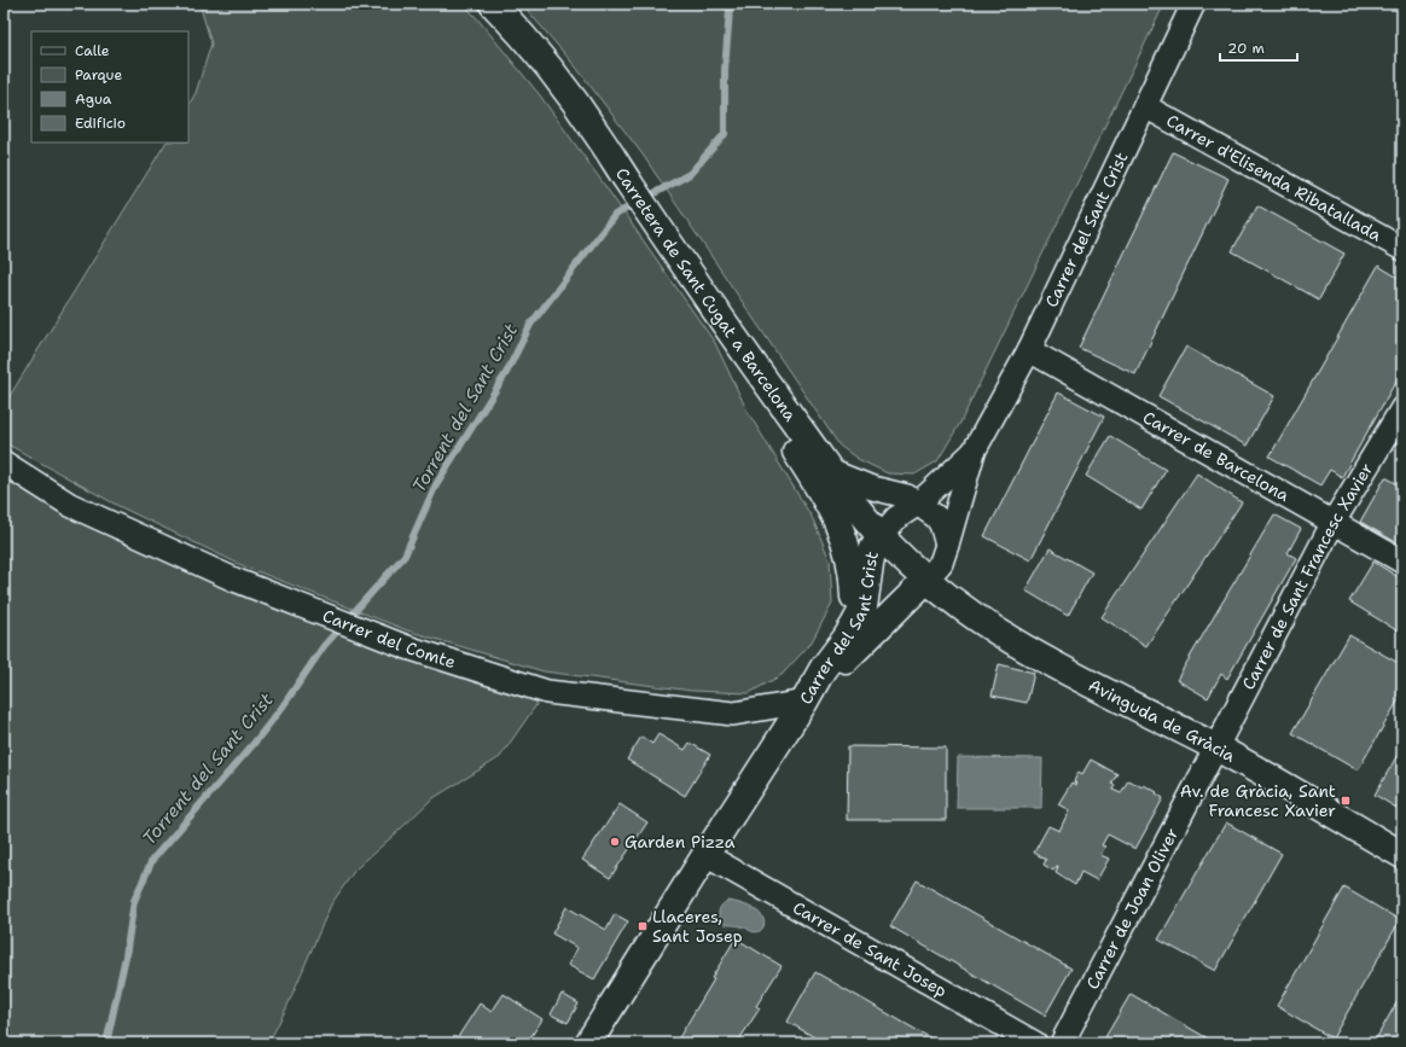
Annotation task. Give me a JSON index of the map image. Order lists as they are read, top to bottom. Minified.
{"streets":{"main road":["Carrer del Sant Crist","Carretera de Sant Cugat a Barcelona","Avinguda de Gràcia"],"street":["Carrer d'Elisenda Ribatallada","Carrer de Barcelona","Carrer de Sant Francesc Xavier","Carrer del Comte","Carrer de Joan Oliver","Carrer de Sant Josep"]},"crossings":[["Carrer d'Elisenda Ribatallada","Carrer del Sant Crist"],["Carrer del Sant Crist","Carretera de Sant Cugat a Barcelona"],["Carrer del Sant Crist","Carrer de Barcelona"],["Carrer del Sant Crist","Carrer del Comte"],["Carrer del Sant Crist","Avinguda de Gràcia"],["Carretera de Sant Cugat a Barcelona","Avinguda de Gràcia"],["Carrer de Barcelona","Carrer de Sant Francesc Xavier"],["Carrer de Sant Francesc Xavier","Avinguda de Gràcia"],["Carrer de Sant Francesc Xavier","Carrer de Joan Oliver"],["Avinguda de Gràcia","Carrer de Joan Oliver"]],"water":["Torrent del Sant Crist"],"places":{"transit":["Av. de Gràcia, Sant Francesc Xavier","Llaceres, Sant Josep"],"other":["Garden Pizza"]},"legend":["Calle","Parque","Agua","Edificio"],"scale_bar":"20 m"}
